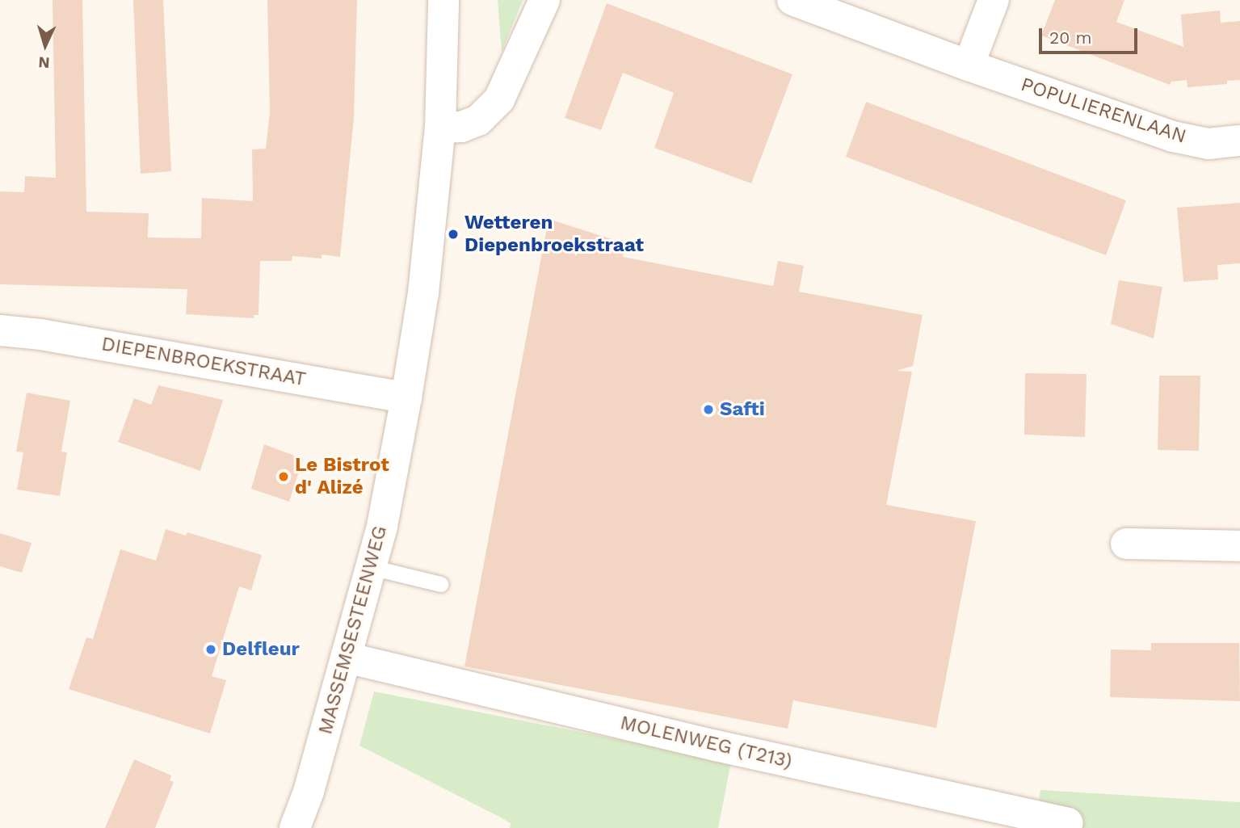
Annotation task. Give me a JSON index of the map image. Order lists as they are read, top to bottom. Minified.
{"streets":{"street":["POPULIERENLAAN","DIEPENBROEKSTRAAT","MASSEMSESTEENWEG","MOLENWEG (T213)"]},"crossings":[["DIEPENBROEKSTRAAT","MASSEMSESTEENWEG"],["MASSEMSESTEENWEG","MOLENWEG (T213)"]],"places":["Wetteren Diepenbroekstraat","Safti","Le Bistrot d' Alizé","Delfleur"],"scale_bar":"20 m","north":"bottom"}
